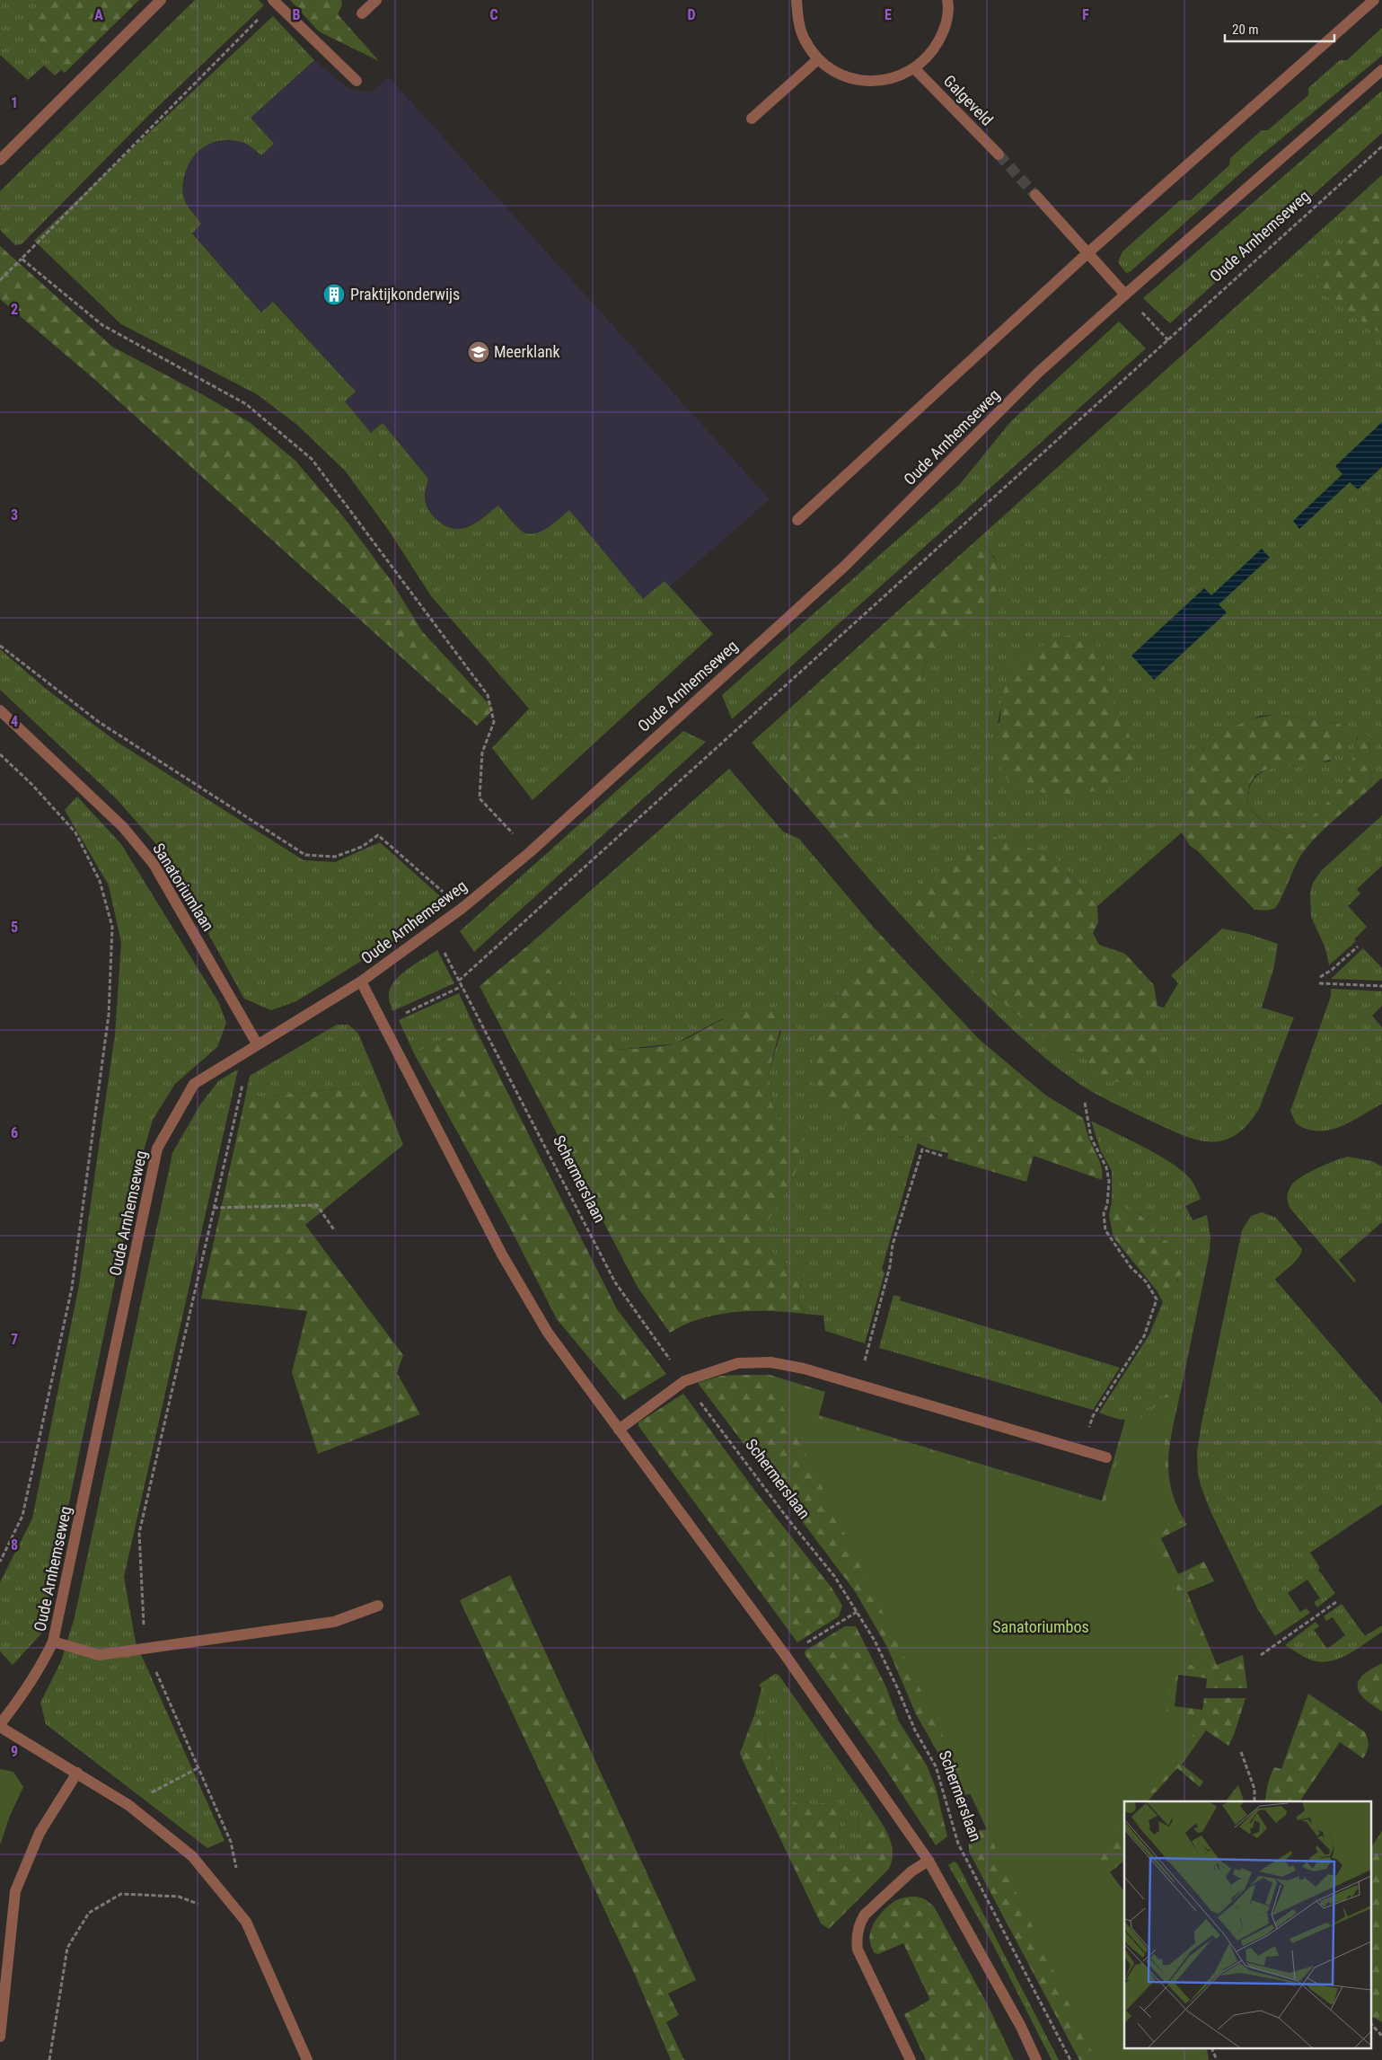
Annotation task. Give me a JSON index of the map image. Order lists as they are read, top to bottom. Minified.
{"streets":{"street":["Galgeveld","Oude Arnhemseweg","Sanatoriumlaan"],"path":["Schermerslaan"]},"crossings":[["Oude Arnhemseweg","Sanatoriumlaan"],["Oude Arnhemseweg","Schermerslaan"]],"parks":["Sanatoriumbos"],"places":{"building":["Praktijkonderwijs"],"school or university":["Meerklank"]},"scale_bar":"20 m","grid":{"columns":["A","B","C","D","E","F"],"rows":["1","2","3","4","5","6","7","8","9"]}}
